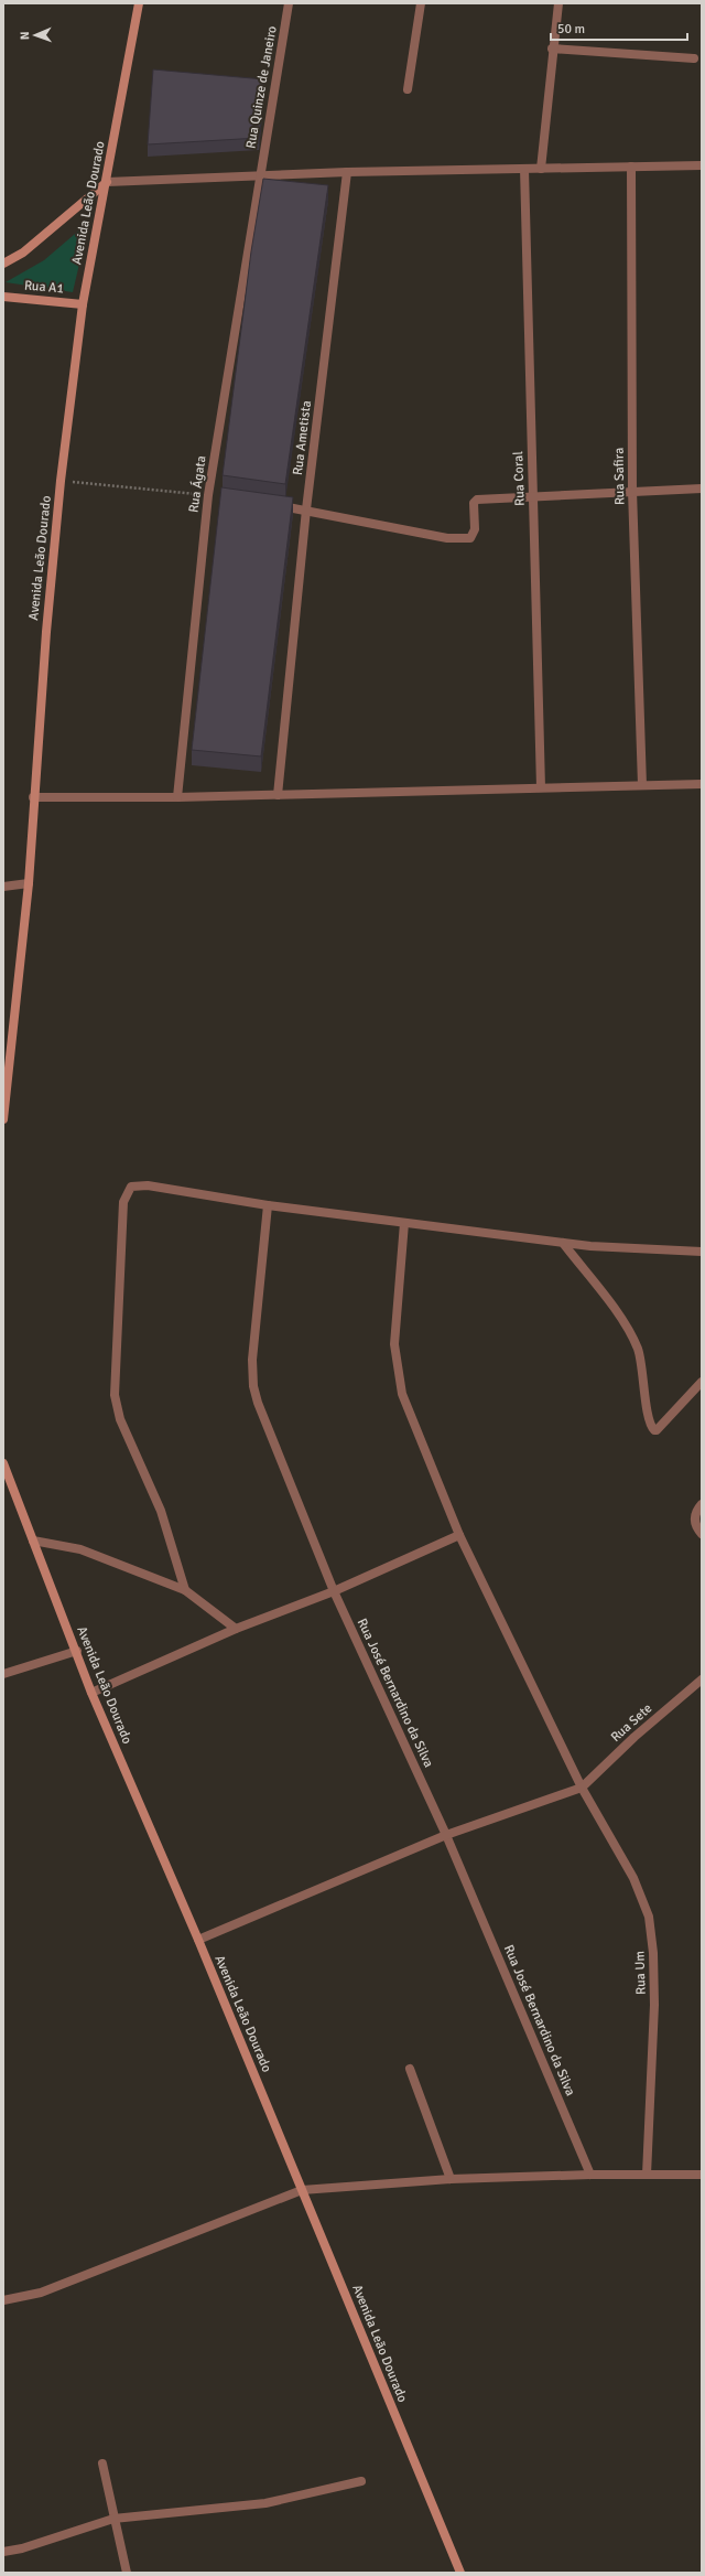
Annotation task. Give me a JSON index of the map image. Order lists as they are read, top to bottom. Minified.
{"streets":{"main road":["Avenida Leão Dourado","Rua A1"],"street":["Rua Quinze de Janeiro","Rua Ametista","Rua Safira","Rua Coral","Rua Ágata","Rua José Bernardino da Silva","Rua Sete","Rua Um"]},"crossings":[["Rua Quinze de Janeiro","Rua Ágata"],["Avenida Leão Dourado","Rua A1"],["Rua Sete","Rua Um"]],"scale_bar":"50 m","north":"left"}
